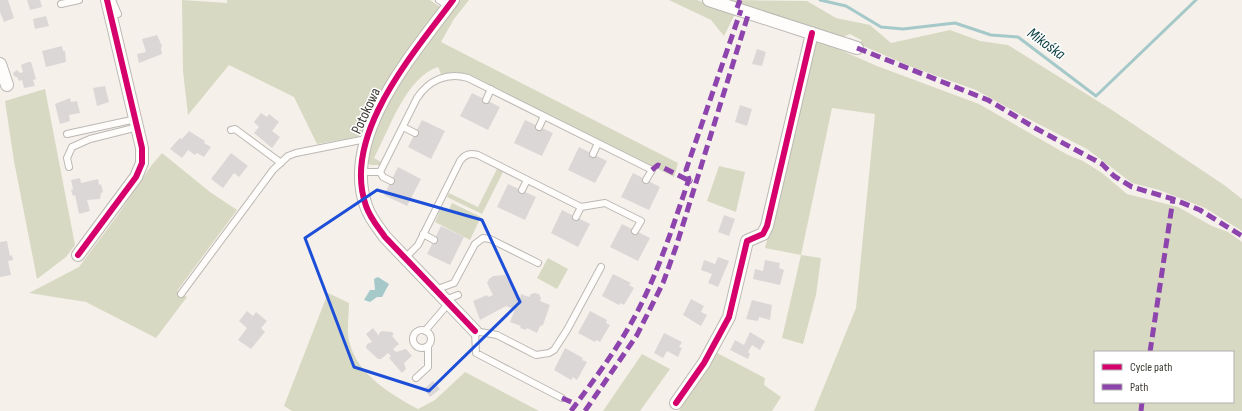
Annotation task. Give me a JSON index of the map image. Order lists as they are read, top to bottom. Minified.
{"streets":{"street":["Potokowa"]},"water":["Mikośka"],"legend":["Cycle path","Path"]}
